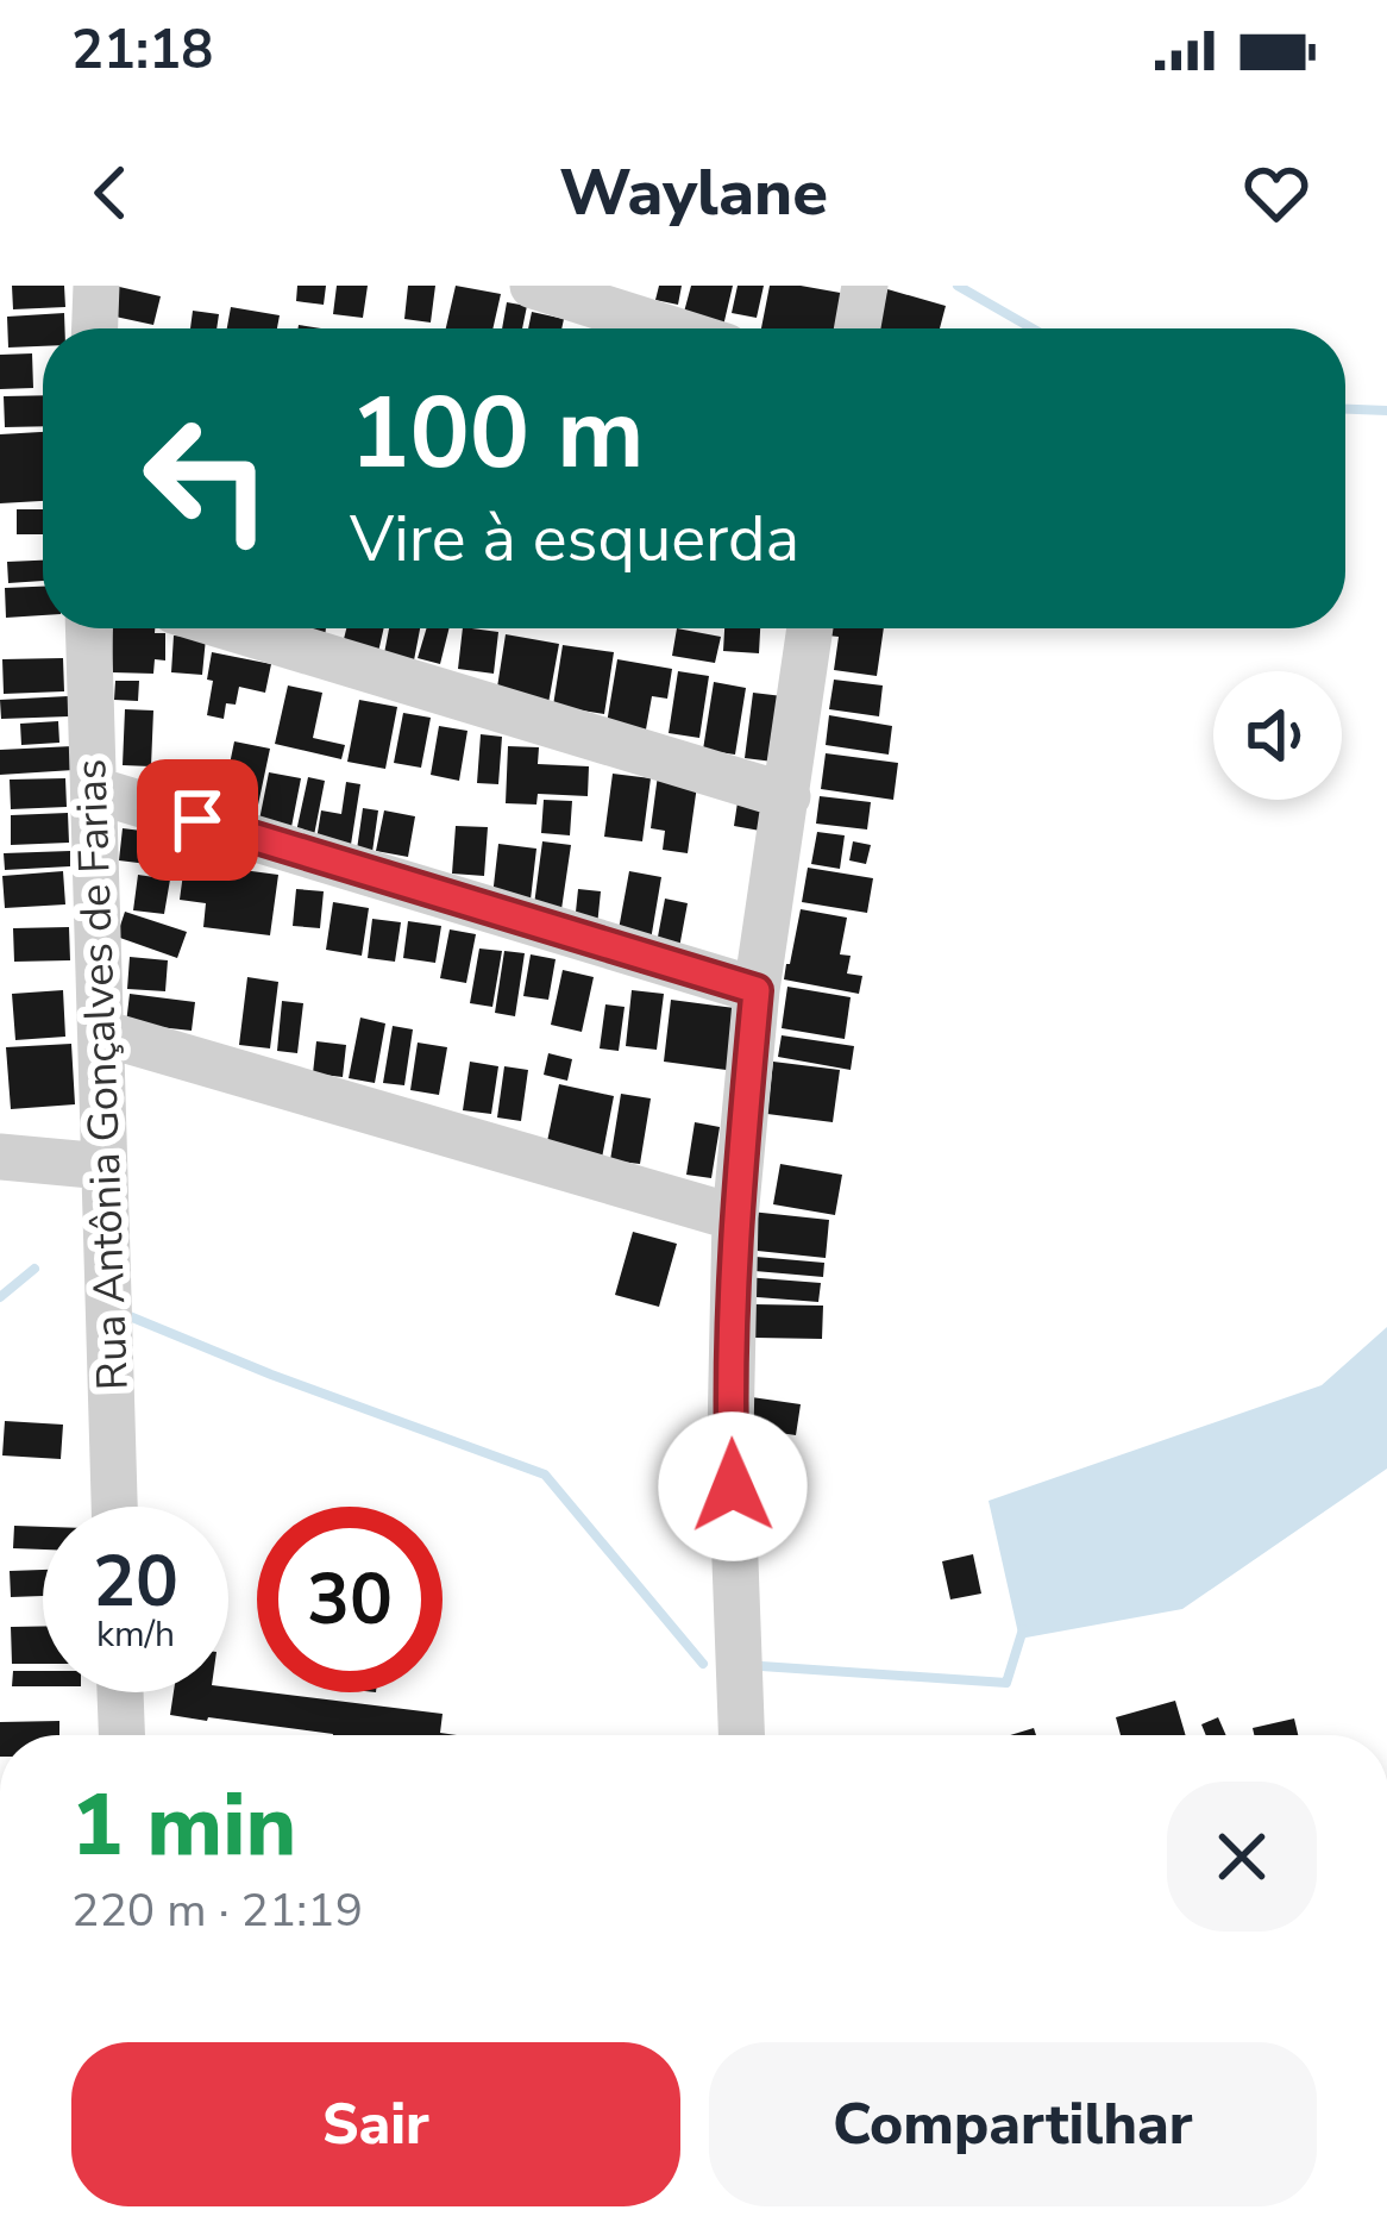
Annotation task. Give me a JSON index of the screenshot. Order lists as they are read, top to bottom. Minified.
{"streets":{"street":["Rua Antônia Gonçalves de Farias"]},"page":{"status":"21:18","header":"Waylane","turn":["100 m","Vire à esquerda"],"speed":"20 km/h","limit":"30","heading":["1 min","220 m · 21:19"],"buttons":["Sair","Compartilhar"]}}
